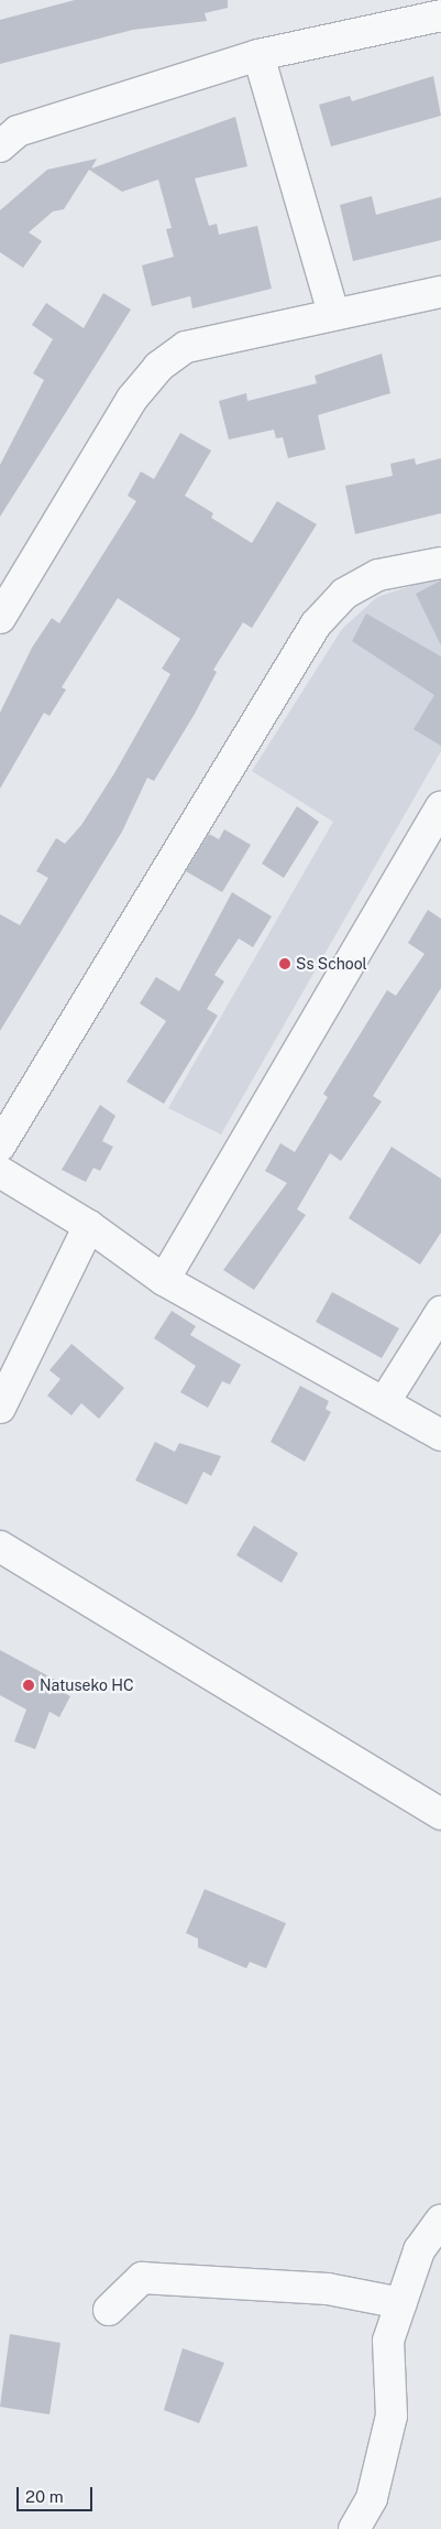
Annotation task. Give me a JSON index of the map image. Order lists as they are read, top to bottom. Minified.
{"places":["Ss School","Natuseko HC"],"scale_bar":"20 m"}
